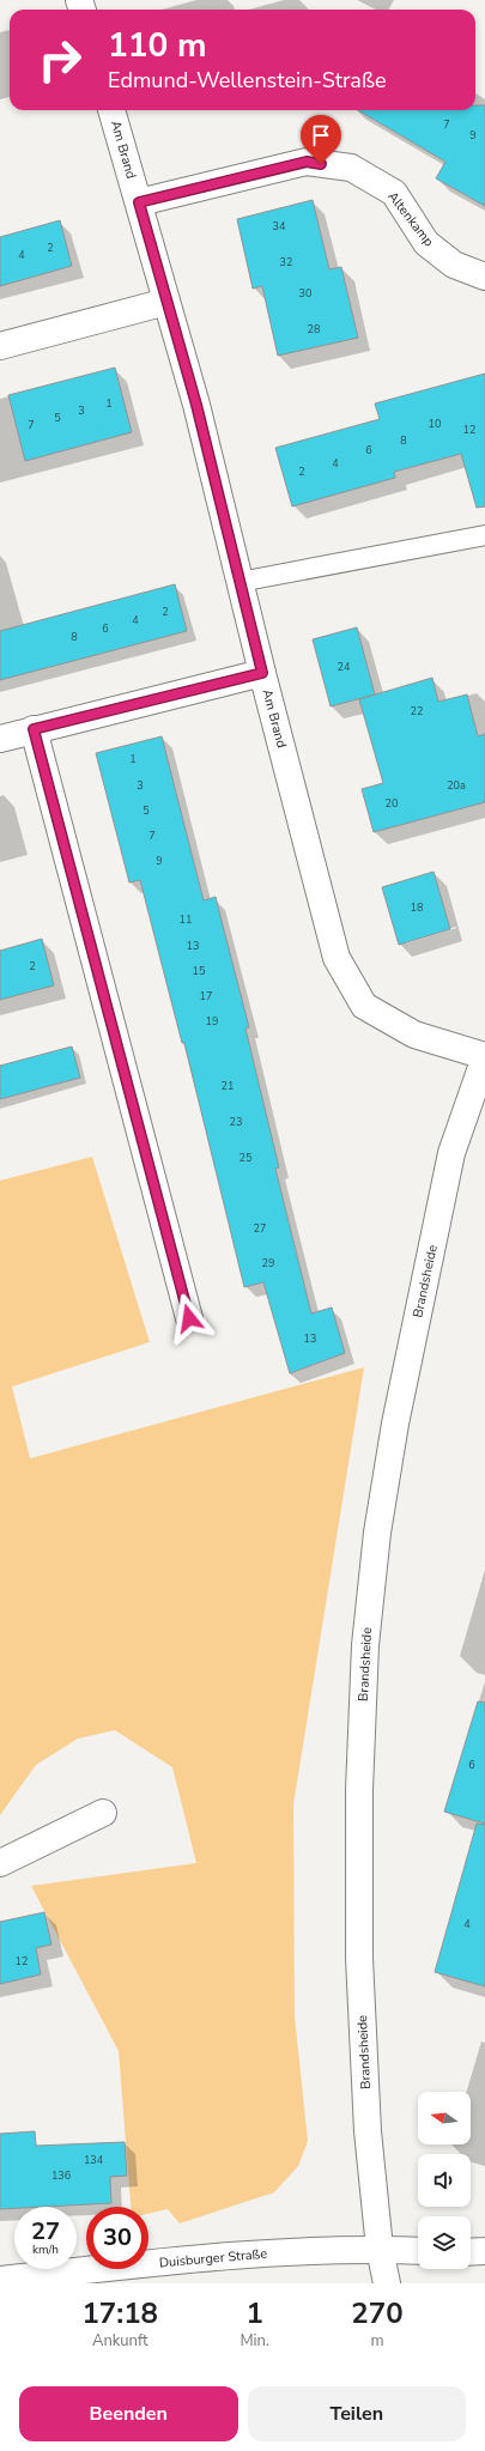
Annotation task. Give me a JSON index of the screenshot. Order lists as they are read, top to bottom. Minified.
{"streets":{"street":["Am Brand","Altenkamp","Brandsheide","Duisburger Straße"]},"crossings":[["Am Brand","Altenkamp"],["Am Brand","Brandsheide"],["Brandsheide","Duisburger Straße"]],"house_numbers":["7","9","34","2","4","32","30","28","1","3","5","10","7","12","8","6","4","2","2","4","6","8","24","22","1","3","20a","20","5","7","9","18","11","13","2","15","17","19","21","23","25","27","29","13","6","4","12","134","136"],"north":"left","page":{"turn":["110 m","Edmund-Wellenstein-Straße"],"speed":"27 km/h","limit":"30","eta":["17:18","Ankunft","1","Min.","270","m"],"buttons":["Beenden","Teilen"]}}
